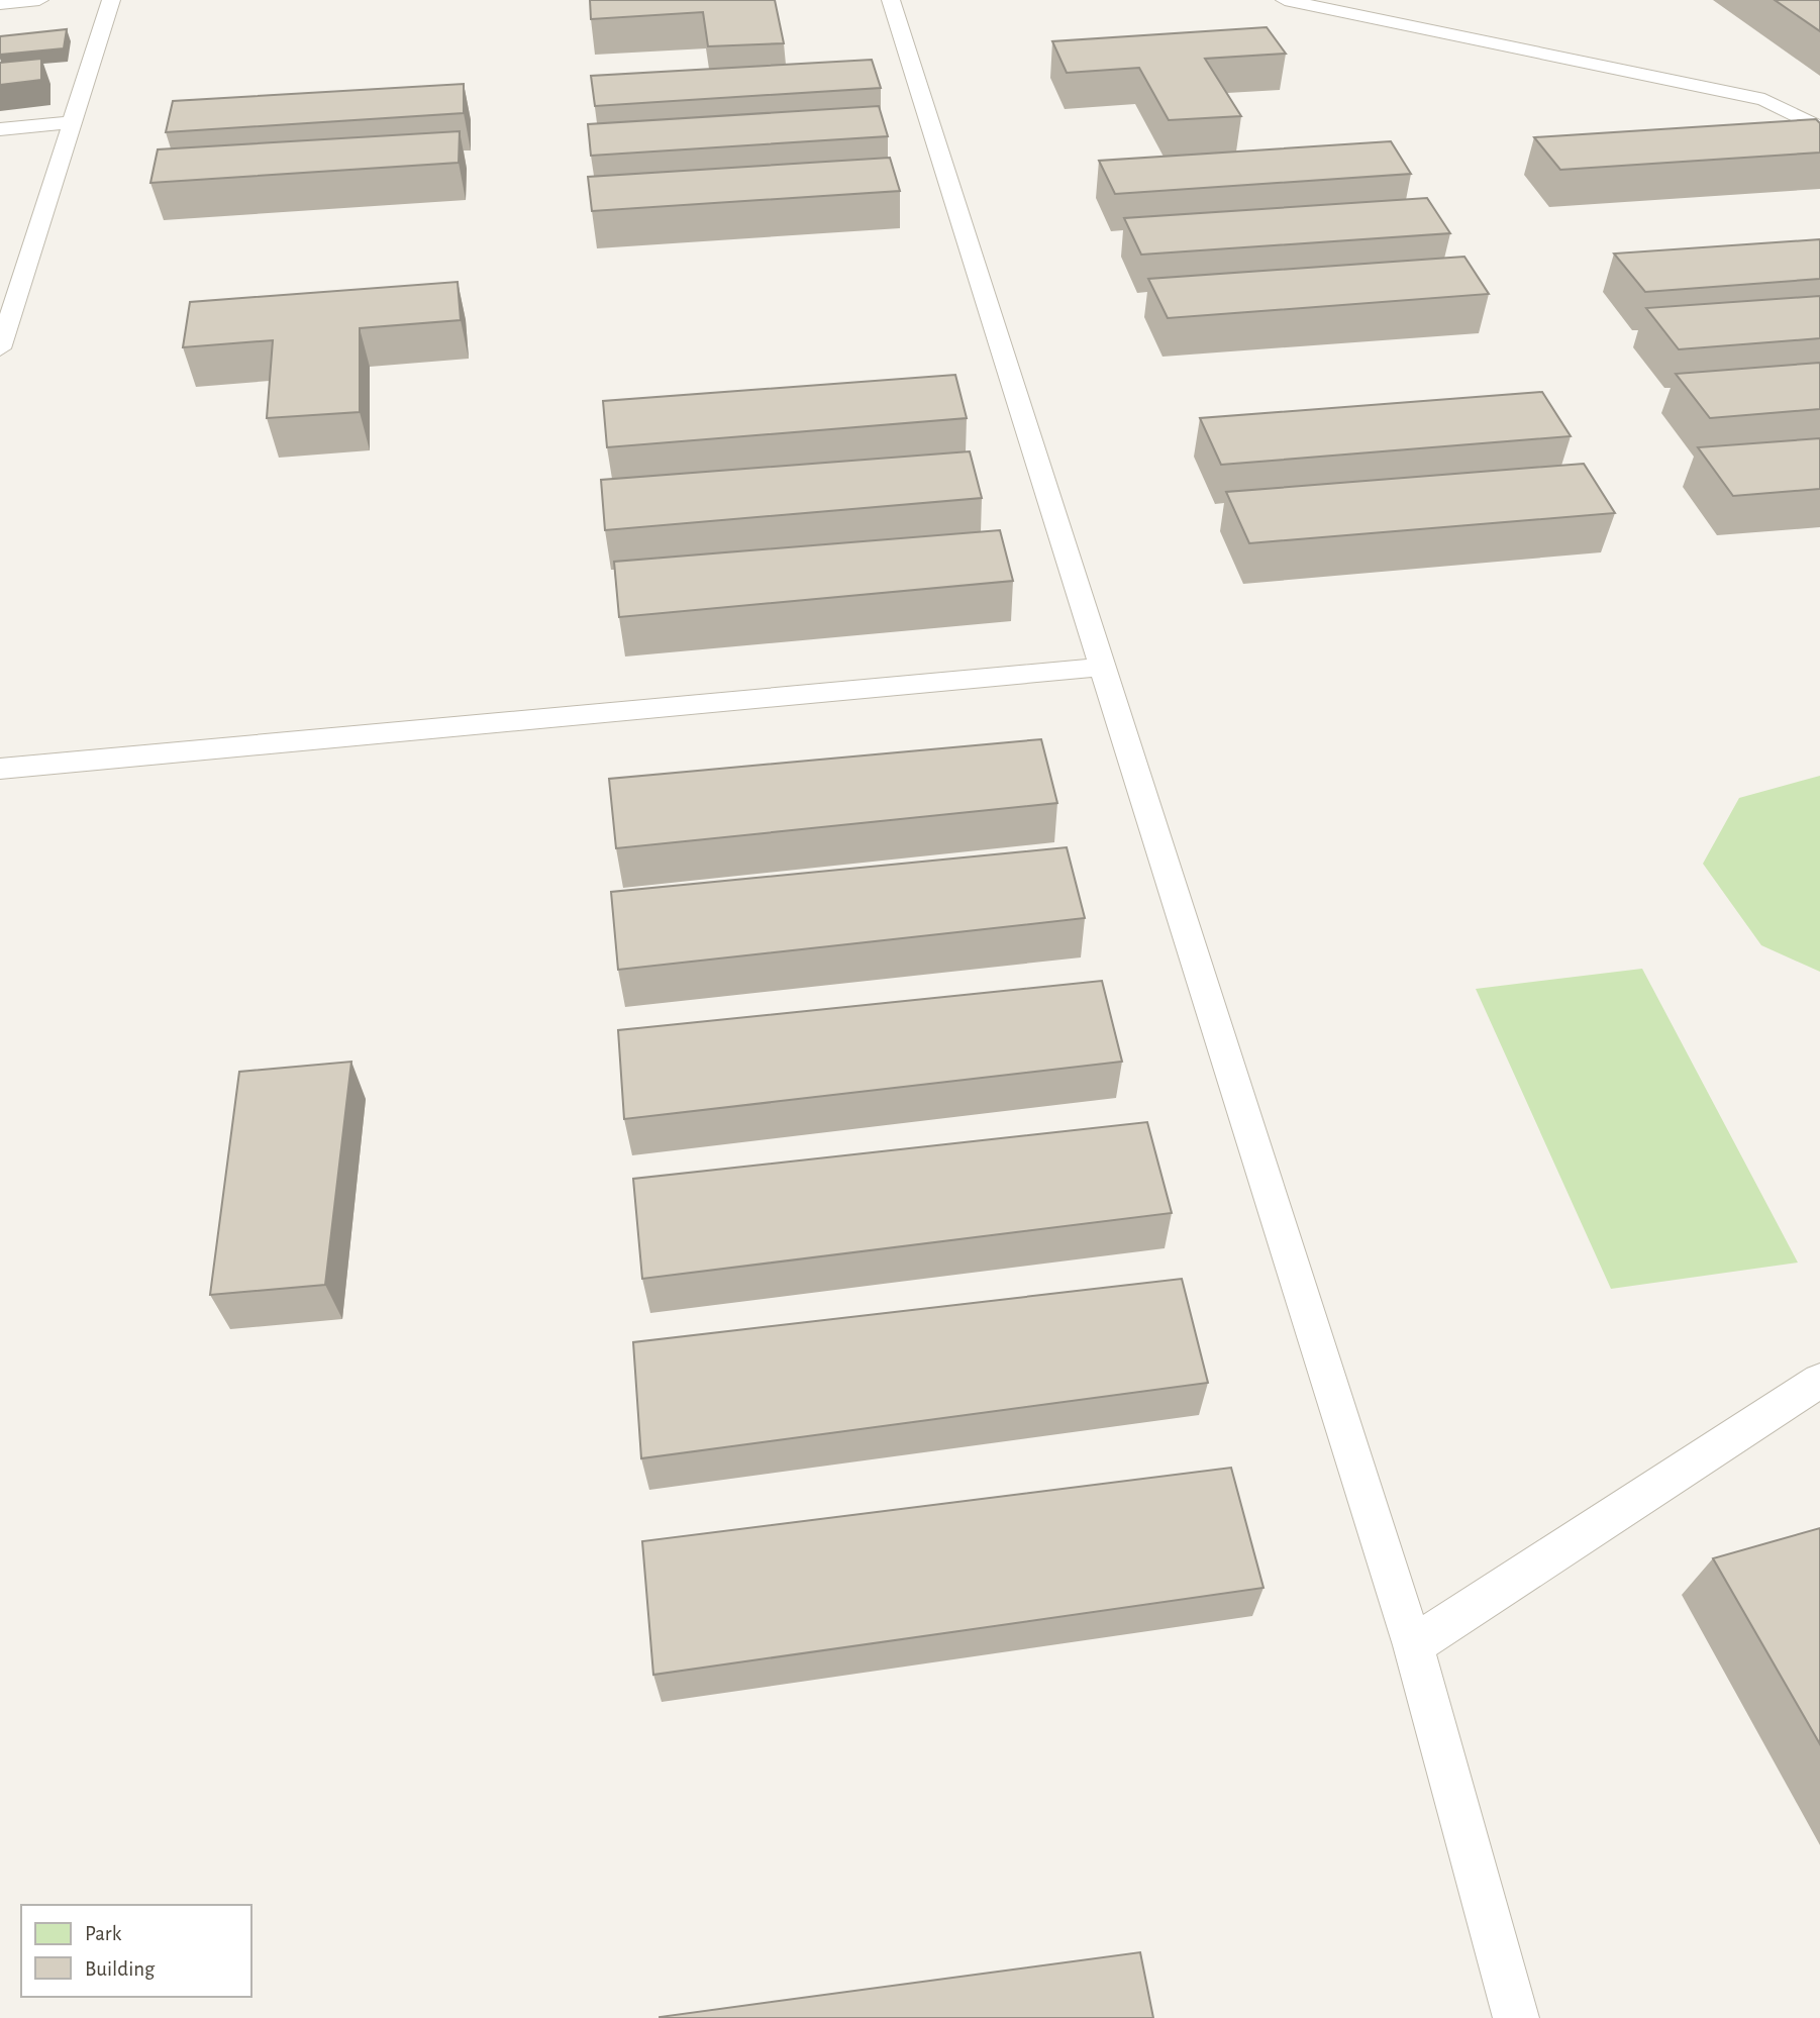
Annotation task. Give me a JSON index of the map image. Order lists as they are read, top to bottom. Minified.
{"legend":["Park","Building"]}
